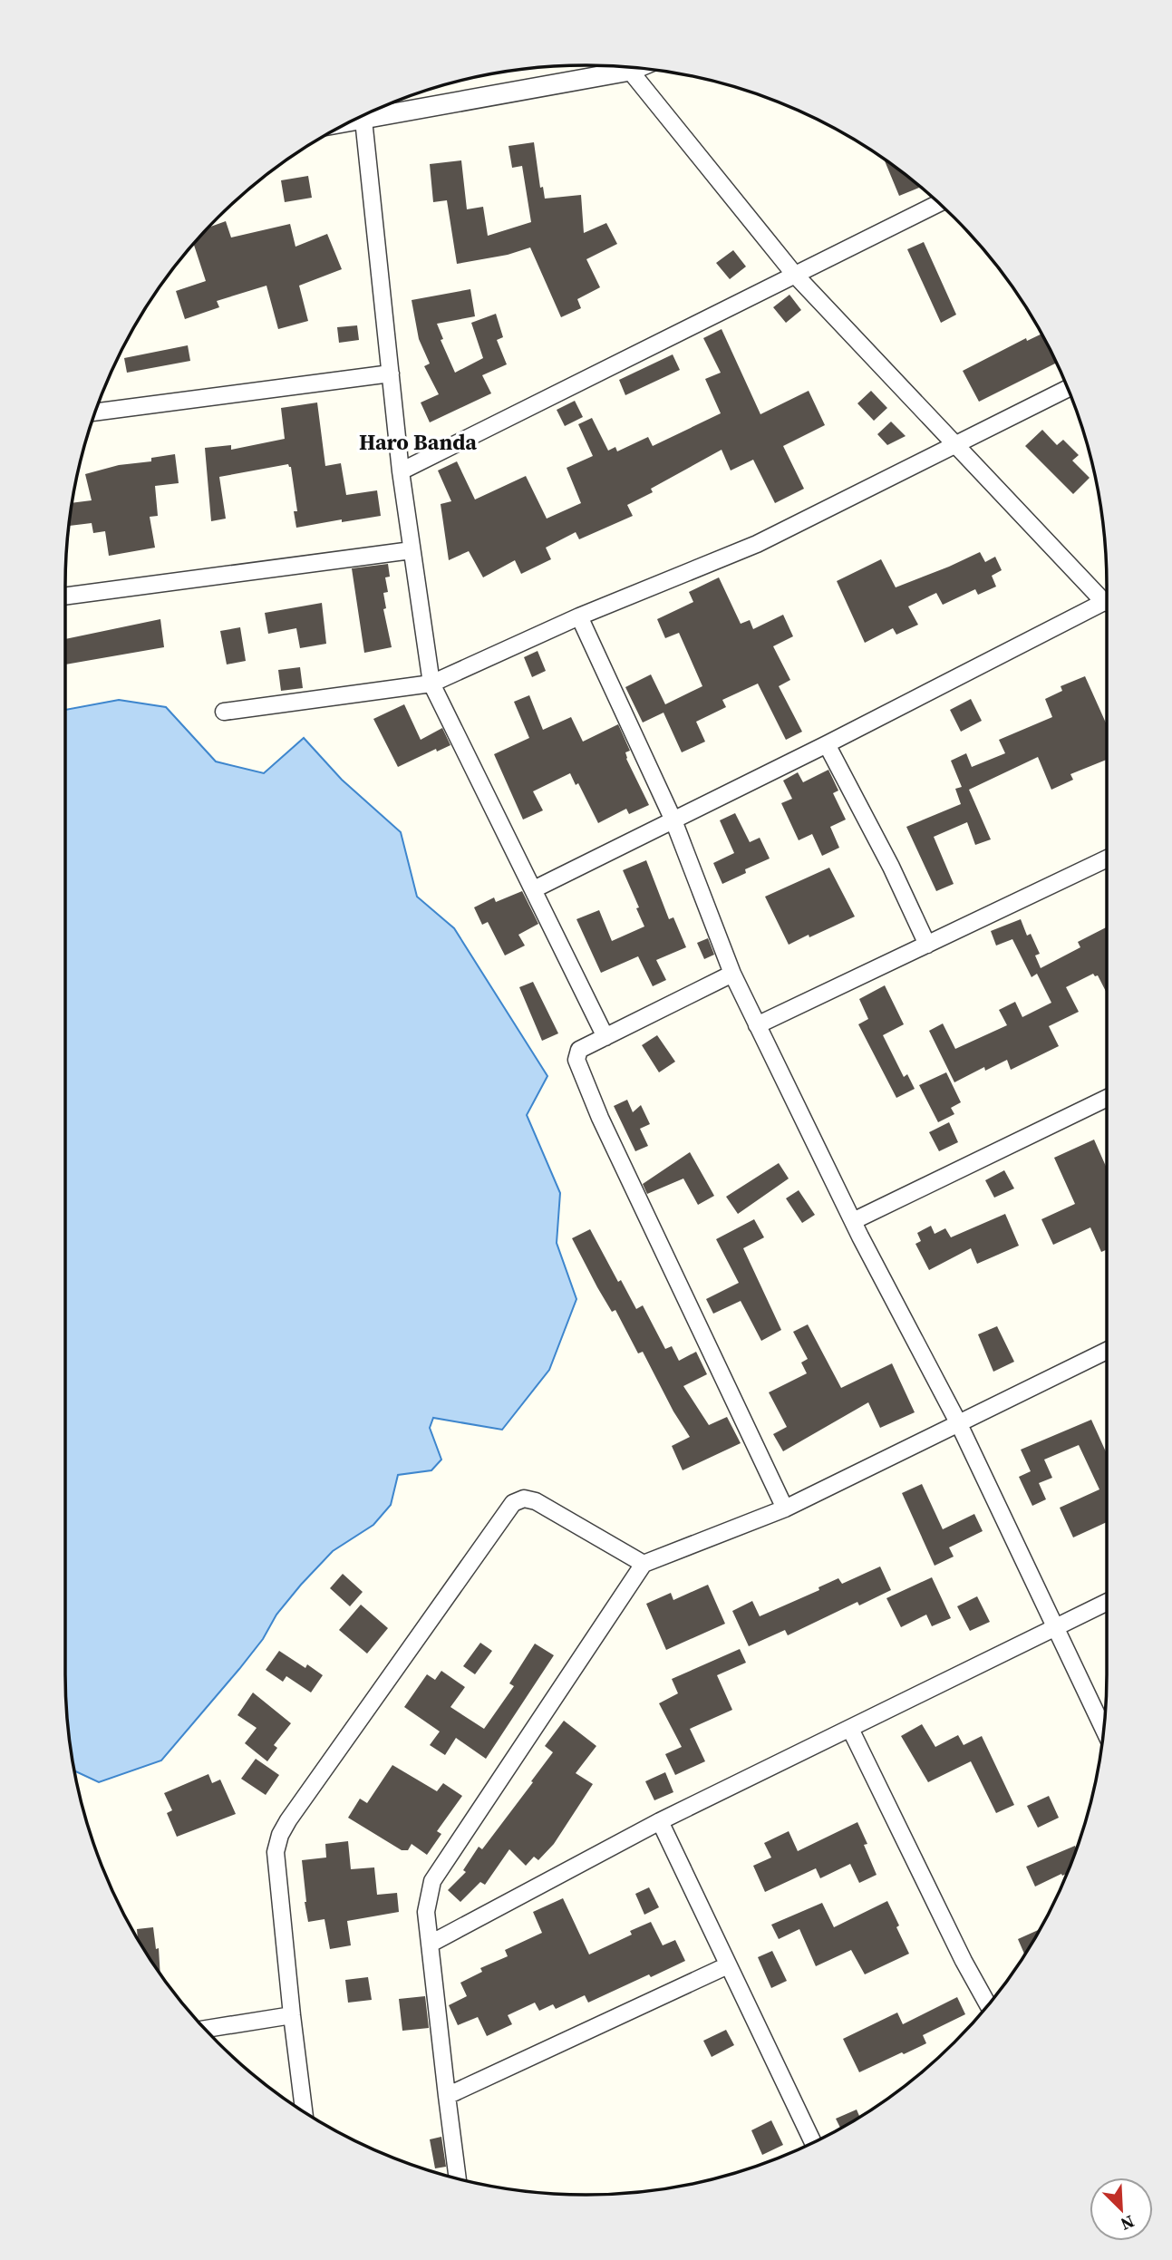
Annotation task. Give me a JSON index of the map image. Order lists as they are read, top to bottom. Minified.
{"districts":["Haro Banda"],"north":"bottom right"}
